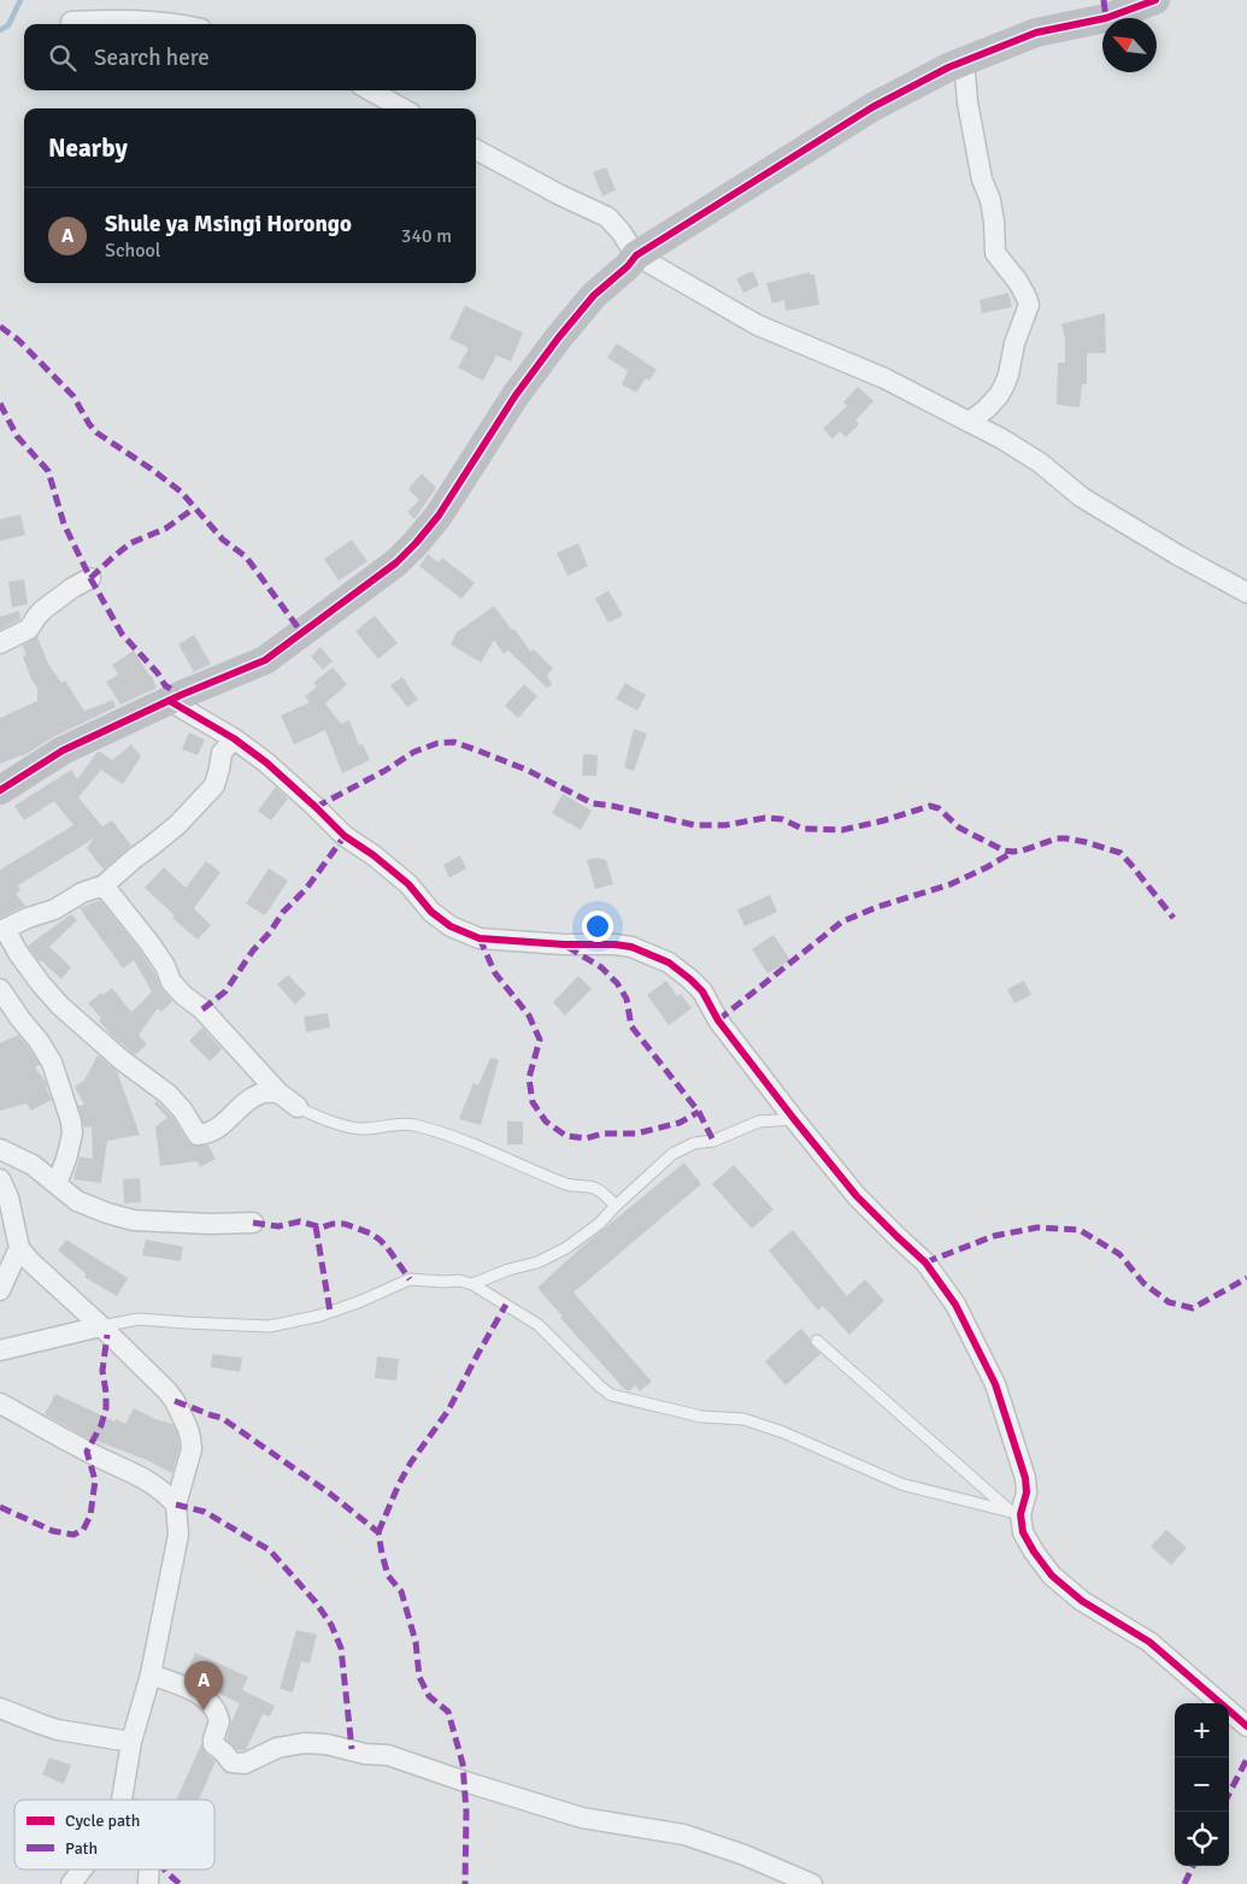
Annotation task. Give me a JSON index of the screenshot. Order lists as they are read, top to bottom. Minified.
{"legend":["Cycle path","Path"],"north":"top left","page":{"search":"Search here","heading":"Nearby","list":[{"mark":"A","name":"Shule ya Msingi Horongo","note":"School","value":"340 m"}],"pins":"A","map_buttons":["+","−"]}}
